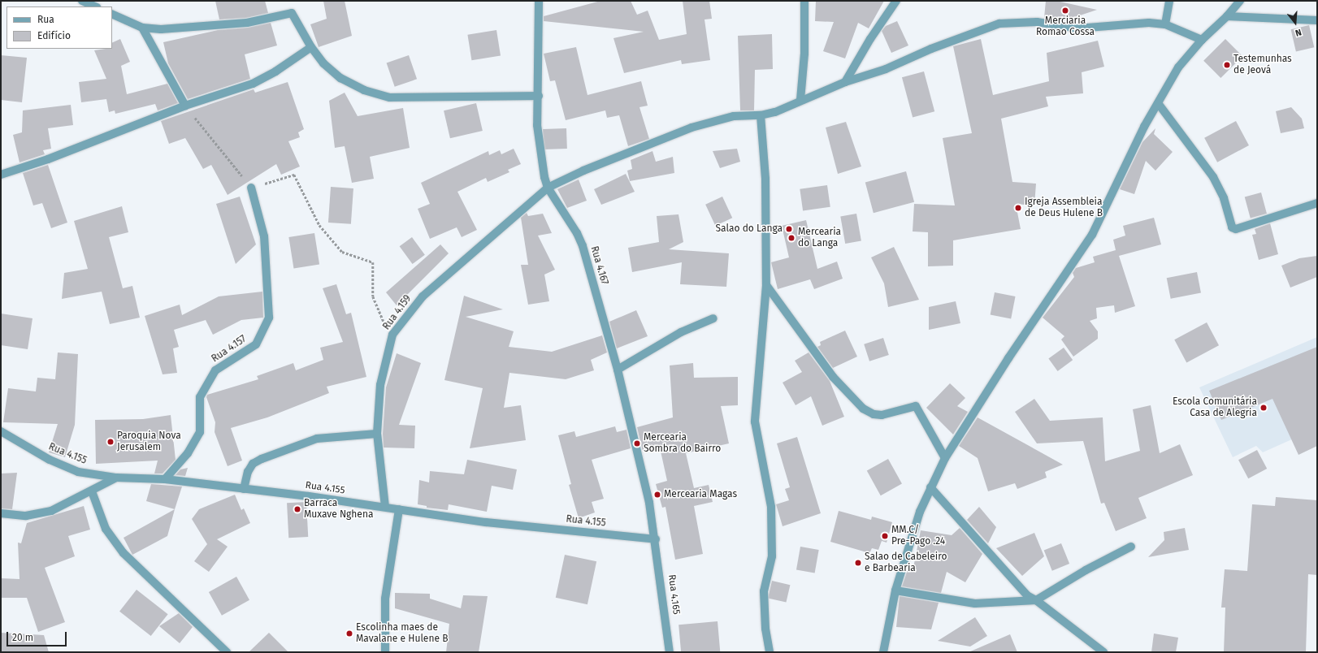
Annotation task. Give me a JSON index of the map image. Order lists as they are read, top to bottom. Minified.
{"streets":{"street":["Rua 4.167","Rua 4.159","Rua 4.157","Rua 4.155","Rua 4.165"]},"crossings":[["Rua 4.167","Rua 4.159"],["Rua 4.167","Rua 4.155"],["Rua 4.167","Rua 4.165"],["Rua 4.159","Rua 4.155"],["Rua 4.157","Rua 4.155"],["Rua 4.155","Rua 4.165"]],"places":["Merciaria Romao Cossa","Testemunhas de Jeová","Igreja Assembleia de Deus Hulene B","Salao do Langa","Mercearia do Langa","Escola Comunitária Casa de Alegria","Paroquia Nova Jerusalem","Mercearia Sombra do Bairro","Mercearia Magas","Barraca Muxave Nghena","MM.C/ Pre-Pago .24","Salao de Cabeleiro e Barbearia","Escolinha maes de Mavalane e Hulene B"],"legend":["Rua","Edifício"],"scale_bar":"20 m","north":"bottom"}
